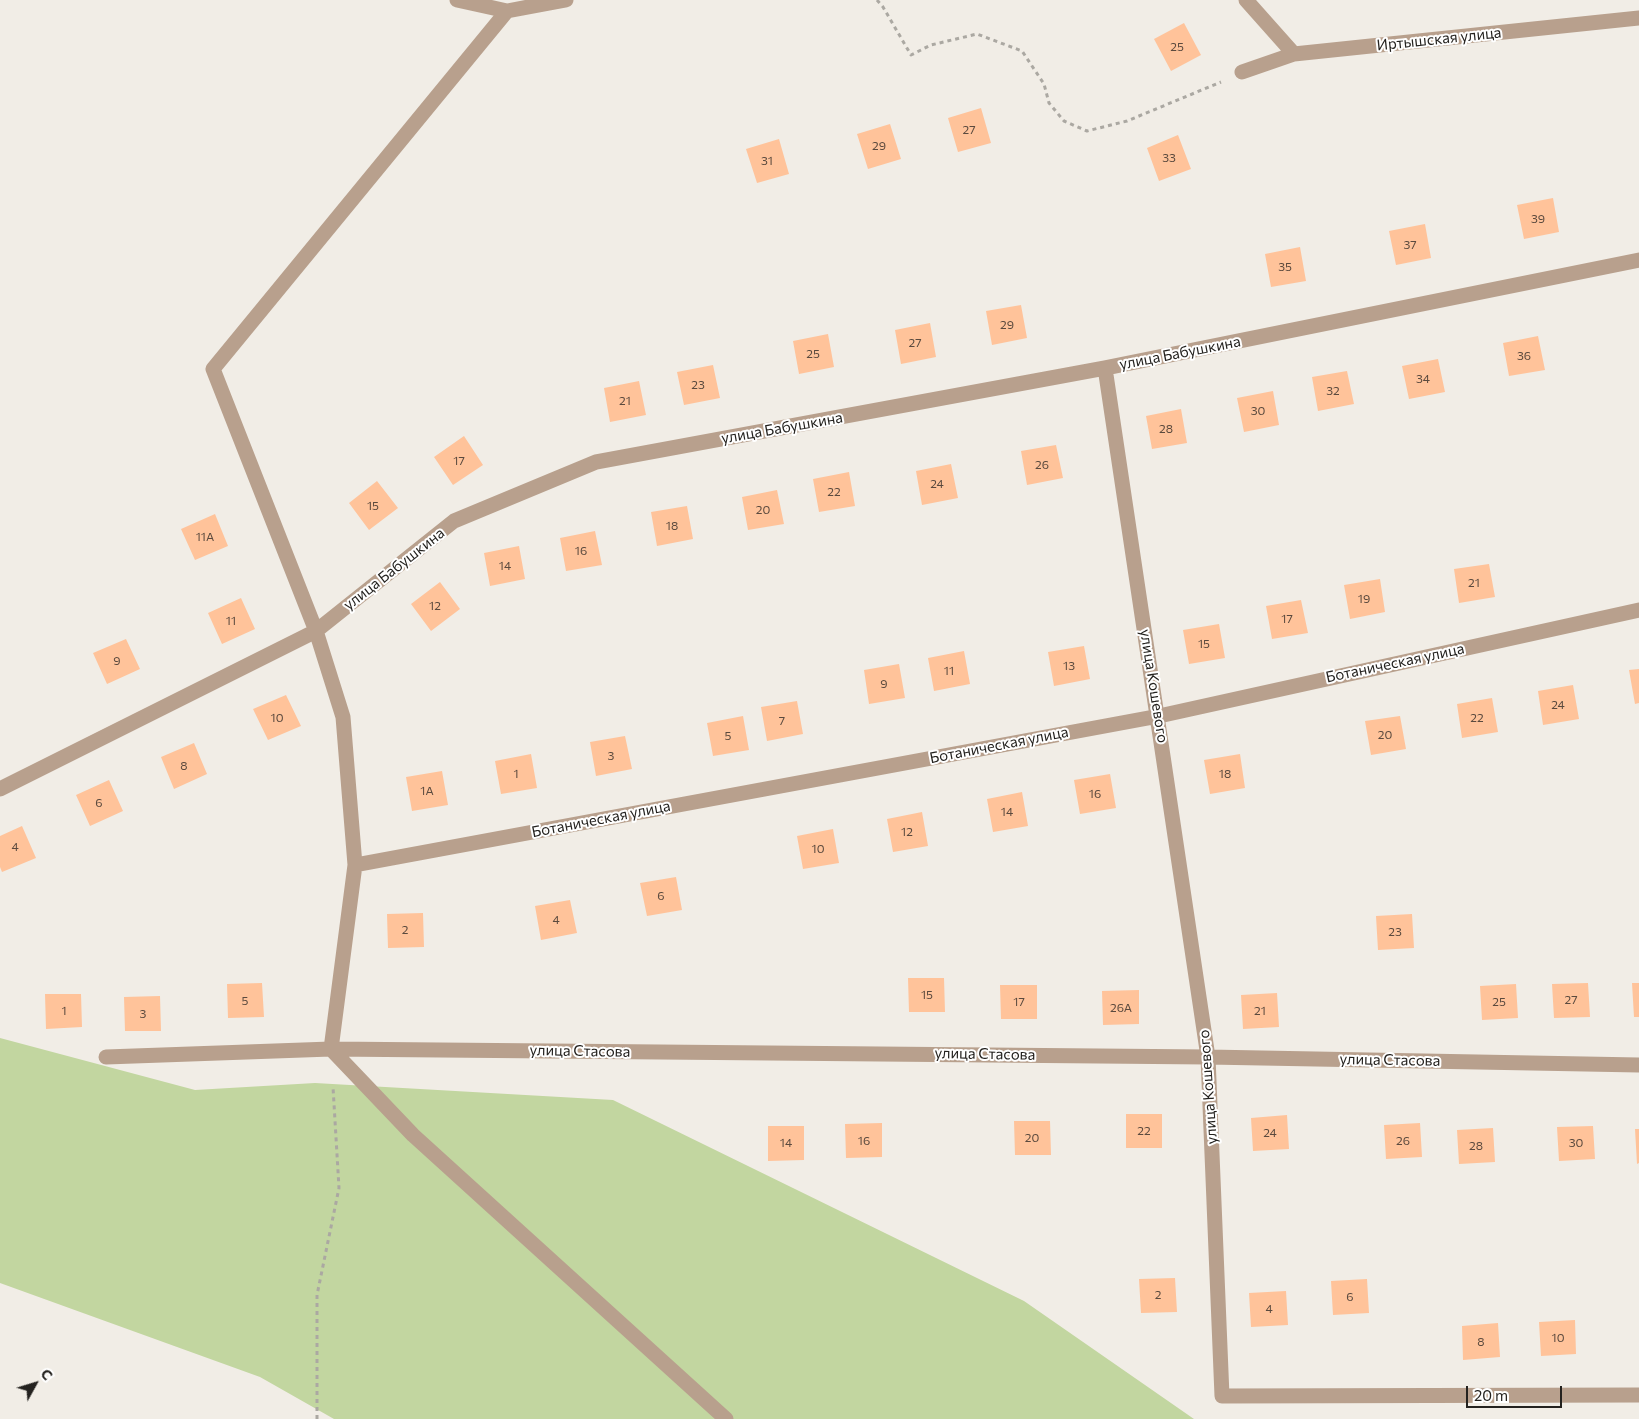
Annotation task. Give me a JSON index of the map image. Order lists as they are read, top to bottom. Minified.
{"streets":{"street":["Иртышская улица","улица Бабушкина","Ботаническая улица","улица Кошевого","улица Стасова"]},"crossings":[["улица Бабушкина","улица Кошевого"],["Ботаническая улица","улица Кошевого"],["улица Кошевого","улица Стасова"]],"house_numbers":["25","27","29","33","31","39","37","35","29","27","25","36","34","23","32","21","30","28","17","26","24","22","15","20","18","11А","16","14","21","19","12","17","11","15","9","13","11","9","24","10","22","7","20","5","3","8","1","18","1А","16","6","14","12","4","10","6","4","2","23","15","27","5","17","25","26А","1","21","3","22","24","20","16","26","14","30","28","2","6","4","10","8"],"scale_bar":"20 m","north":"top right"}
